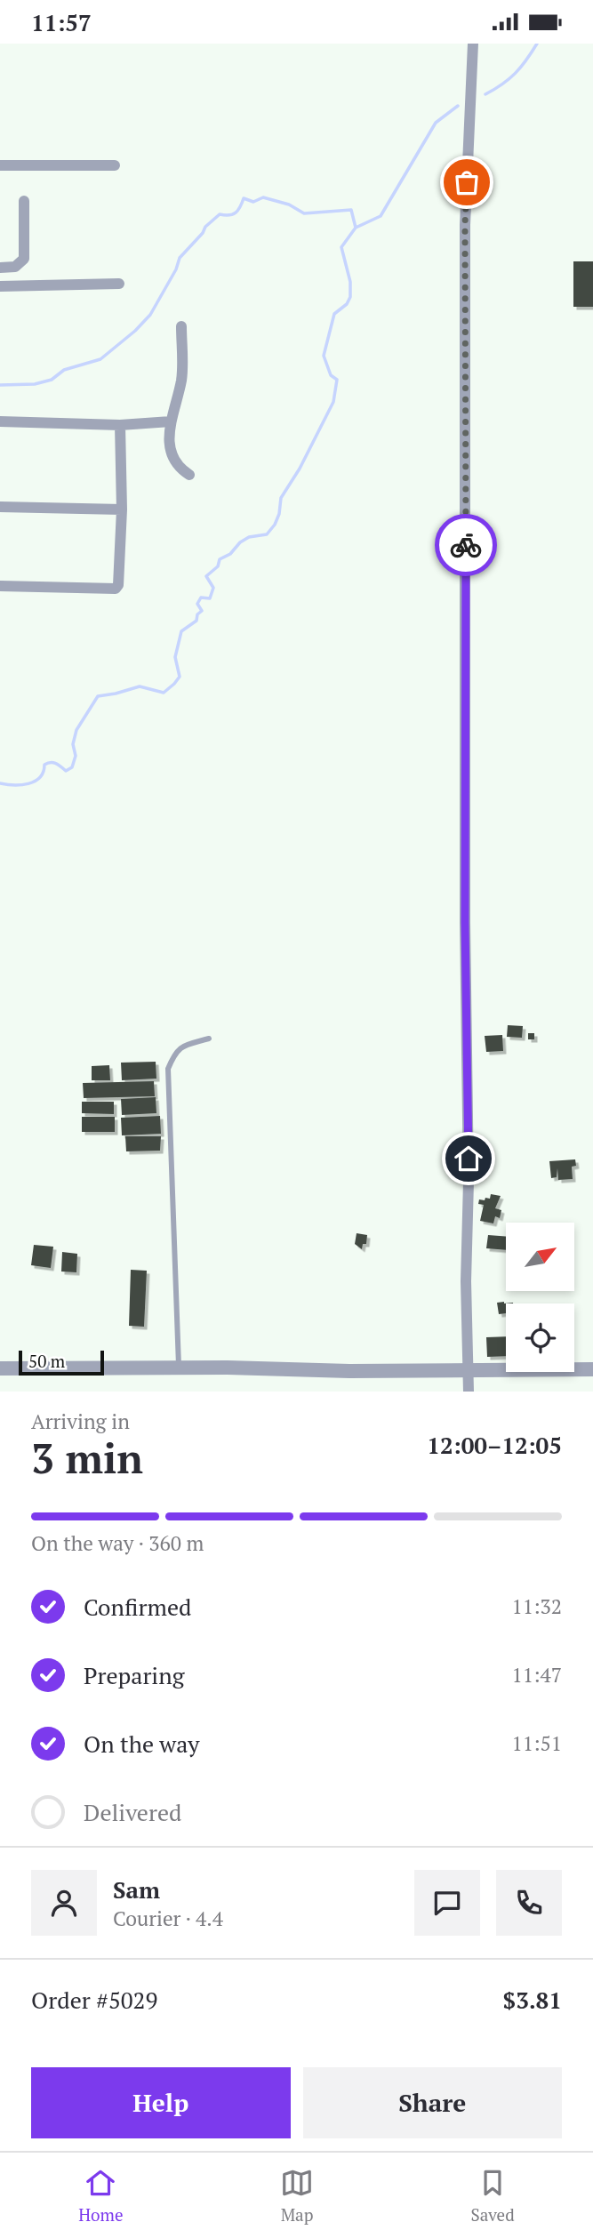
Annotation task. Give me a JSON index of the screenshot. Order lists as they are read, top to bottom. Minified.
{"scale_bar":"50 m","north":"top right","page":{"status":"11:57","scale":"50 m","heading":["3 min","Arriving in","12:00–12:05"],"panel":["Sam","Courier · 4.4","Order #5029","$3.81"],"bar":"On the way · 360 m","list":[["Confirmed","11:32"],["Preparing","11:47"],["On the way","11:51"],"Delivered"],"buttons":["Help","Share"],"tabs":["Home","Map","Saved"]}}
